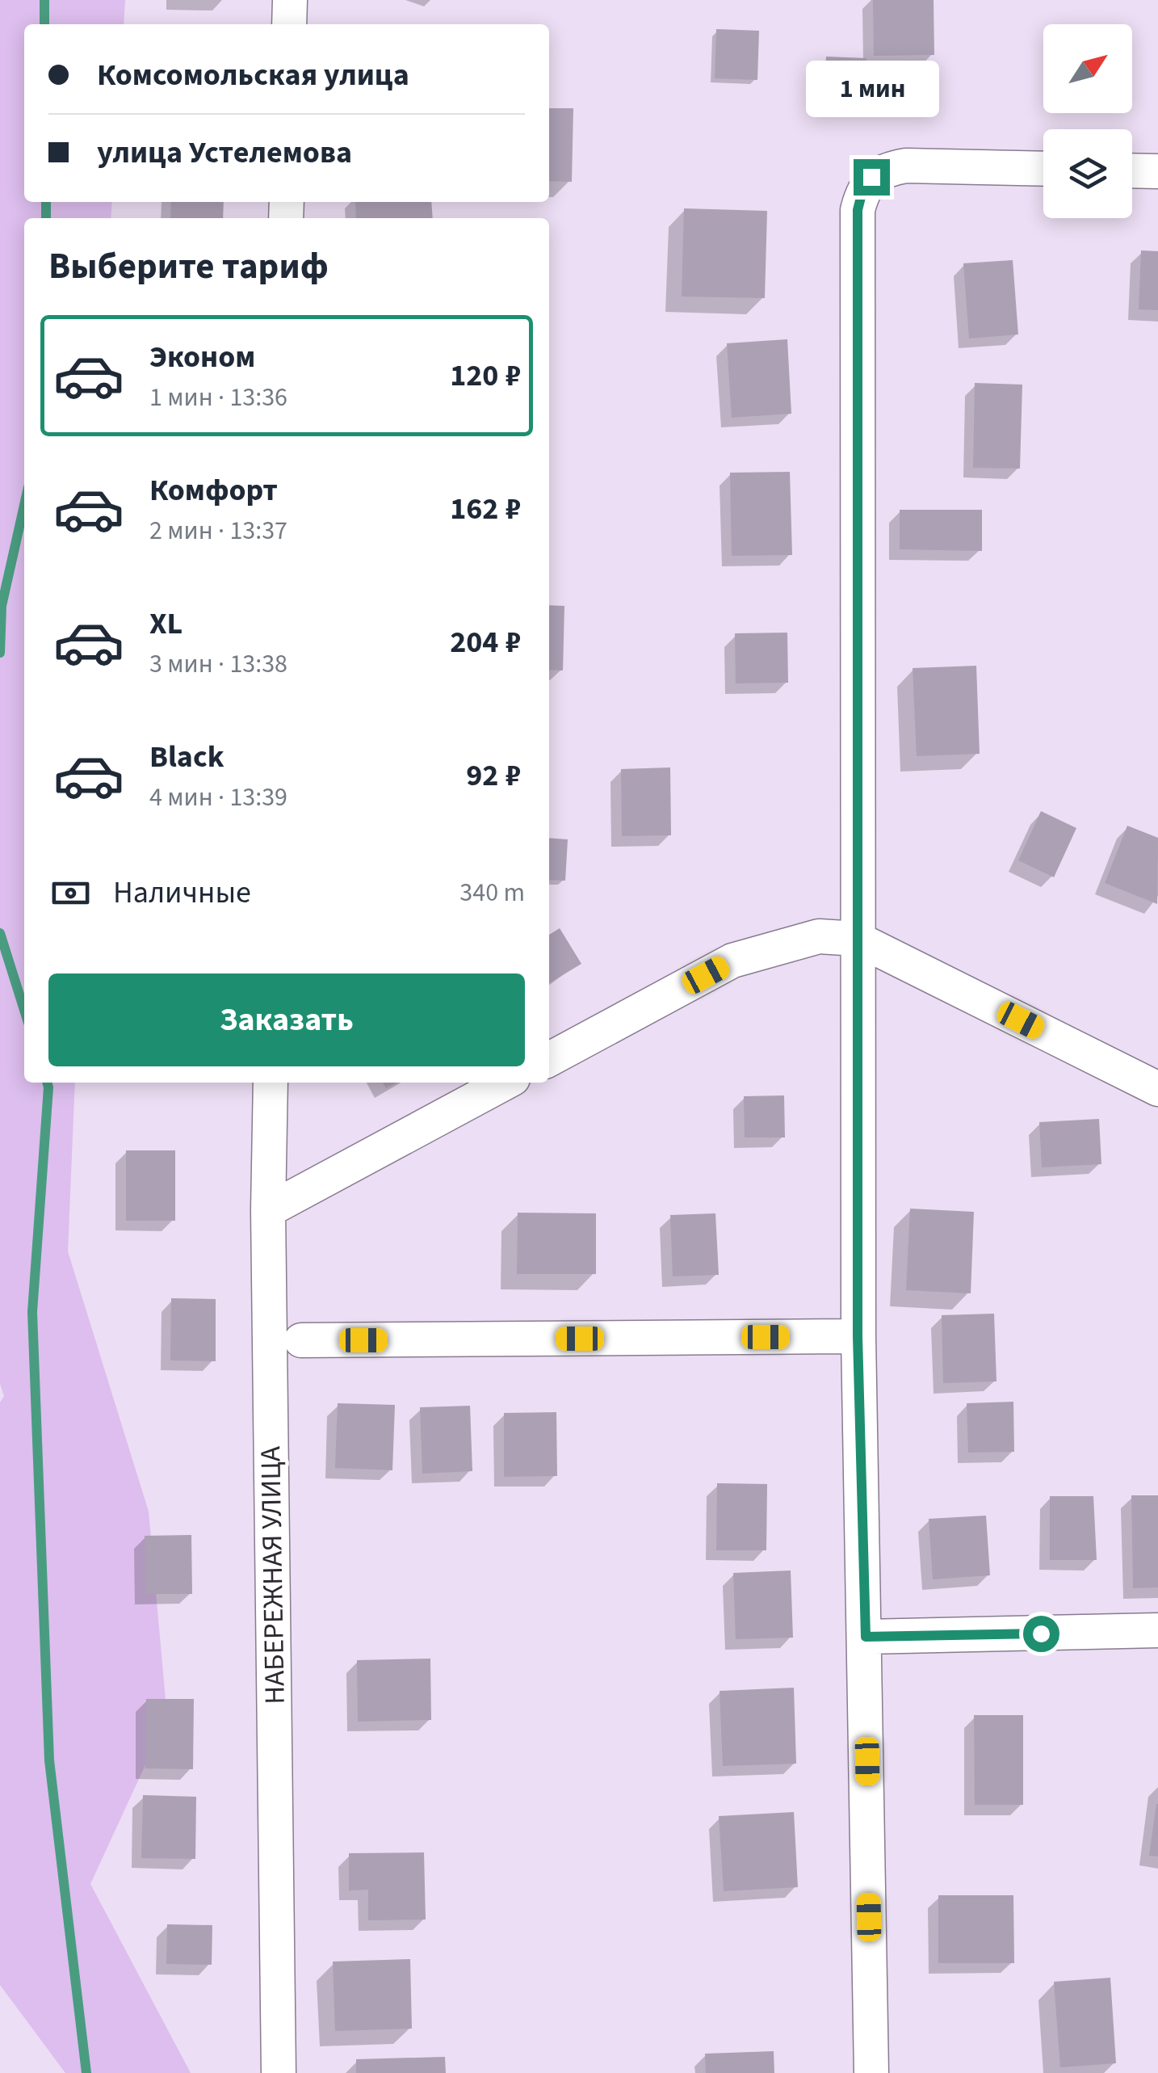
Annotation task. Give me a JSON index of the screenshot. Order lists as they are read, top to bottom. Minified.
{"streets":{"street":["НАБЕРЕЖНАЯ УЛИЦА"]},"north":"top right","page":{"banner":["Комсомольская улица","улица Устелемова"],"bubble":"1 мин","heading":"Выберите тариф","list":[{"name":"Эконом","note":"1 мин · 13:36","value":"120 ₽"},{"name":"Комфорт","note":"2 мин · 13:37","value":"162 ₽"},{"name":"XL","note":"3 мин · 13:38","value":"204 ₽"},{"name":"Black","note":"4 мин · 13:39","value":"92 ₽"}],"pay":["Наличные","340 m"],"buttons":"Заказать"}}
